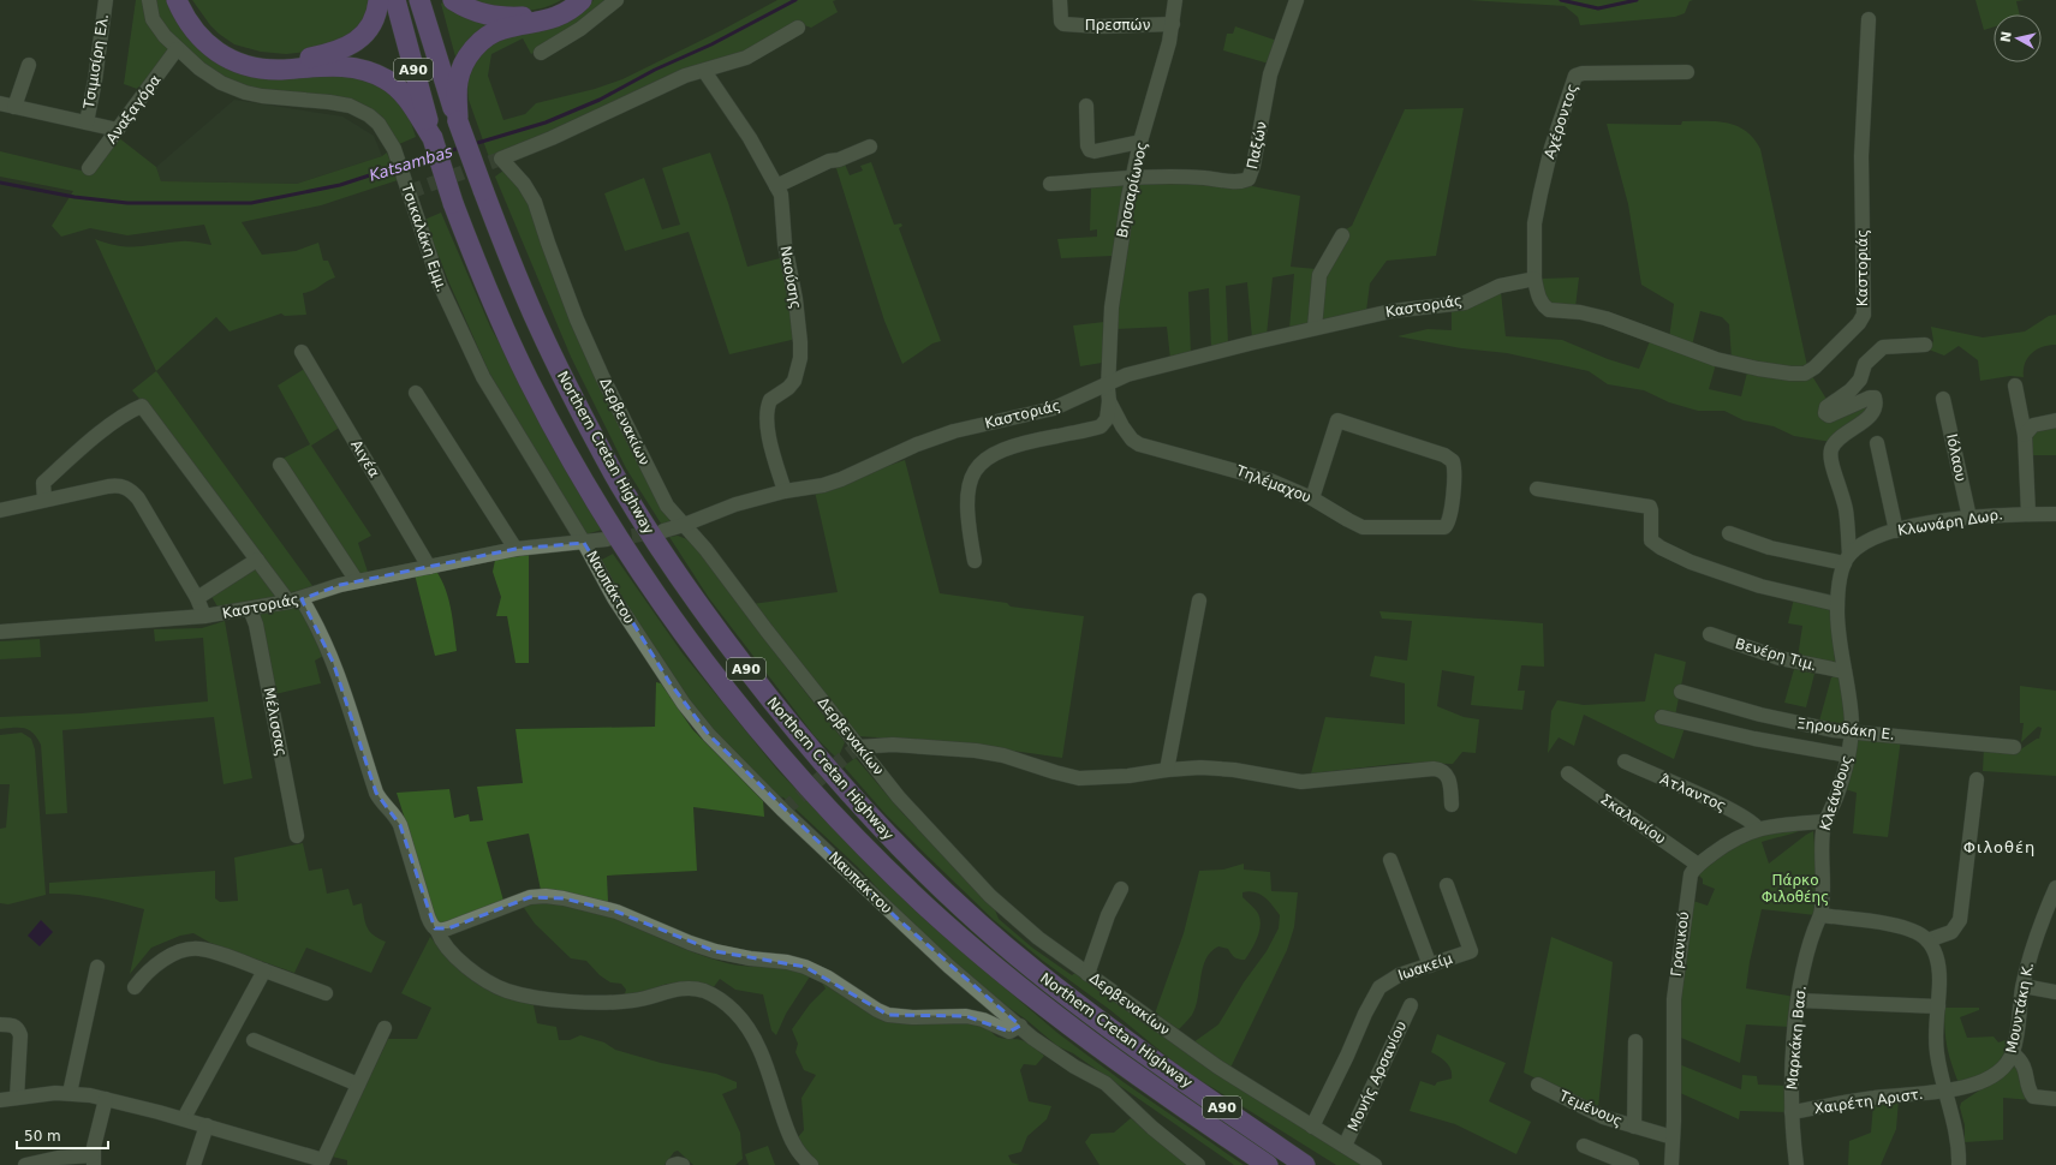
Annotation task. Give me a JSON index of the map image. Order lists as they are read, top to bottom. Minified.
{"streets":{"highway":["Α90","Northern Cretan Highway"],"street":["Πρεσπών","Τσιμισίρη Ελ.","Αναξαγόρα","Αχέροντος","Παξών","Βησσαρίωνος","Τσικαλάκη Εμμ.","Καστοριάς","Ναούσης","Δερβενακίων","Ιόλαου","Αιγέα","Τηλέμαχου","Κλωνάρη Δωρ.","Ναυπάκτου","Βενέρη Τιμ.","Μέλισσας","Ξηρουδάκη Ε.","Άτλαντος","Κλεάνθους","Σκαλανίου","Γρανικού","Ιωακείμ","Μουντάκη Κ.","Μαρκάκη Βασ.","Μονής Αρσανίου","Χαιρέτη Αριστ.","Τεμένους"]},"crossings":[["Πρεσπών","Βησσαρίωνος"],["Αναξαγόρα","Τσικαλάκη Εμμ."],["Αχέροντος","Καστοριάς"],["Παξών","Βησσαρίωνος"],["Βησσαρίωνος","Καστοριάς"],["Βησσαρίωνος","Τηλέμαχου"],["Τσικαλάκη Εμμ.","Καστοριάς"],["Τσικαλάκη Εμμ.","Ναυπάκτου"],["Καστοριάς","Ναούσης"],["Καστοριάς","Δερβενακίων"],["Καστοριάς","Αιγέα"],["Καστοριάς","Τηλέμαχου"],["Καστοριάς","Ναυπάκτου"],["Καστοριάς","Μέλισσας"],["Ναούσης","Δερβενακίων"],["Δερβενακίων","Ιωακείμ"],["Δερβενακίων","Μονής Αρσανίου"],["Ιόλαου","Κλωνάρη Δωρ."],["Κλωνάρη Δωρ.","Κλεάνθους"],["Βενέρη Τιμ.","Κλεάνθους"],["Ξηρουδάκη Ε.","Κλεάνθους"],["Άτλαντος","Γρανικού"],["Κλεάνθους","Γρανικού"],["Κλεάνθους","Μαρκάκη Βασ."],["Σκαλανίου","Γρανικού"],["Γρανικού","Τεμένους"],["Μουντάκη Κ.","Χαιρέτη Αριστ."],["Μαρκάκη Βασ.","Χαιρέτη Αριστ."]],"districts":["Φιλοθέη"],"water":["Katsambas"],"parks":["Πάρκο Φιλοθέης"],"scale_bar":"50 m","north":"left"}
